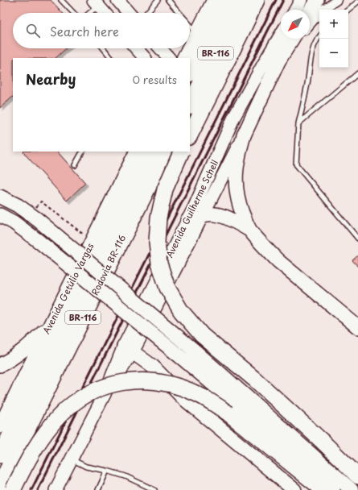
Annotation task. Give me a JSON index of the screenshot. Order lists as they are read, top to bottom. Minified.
{"streets":{"highway":["BR-116","Rodovia BR-116"],"main road":["Avenida Guilherme Schell","Avenida Getúlio Vargas"]},"north":"bottom left","page":{"map_buttons":["+","−"],"search":"Search here","heading":["Nearby","0 results"]}}
